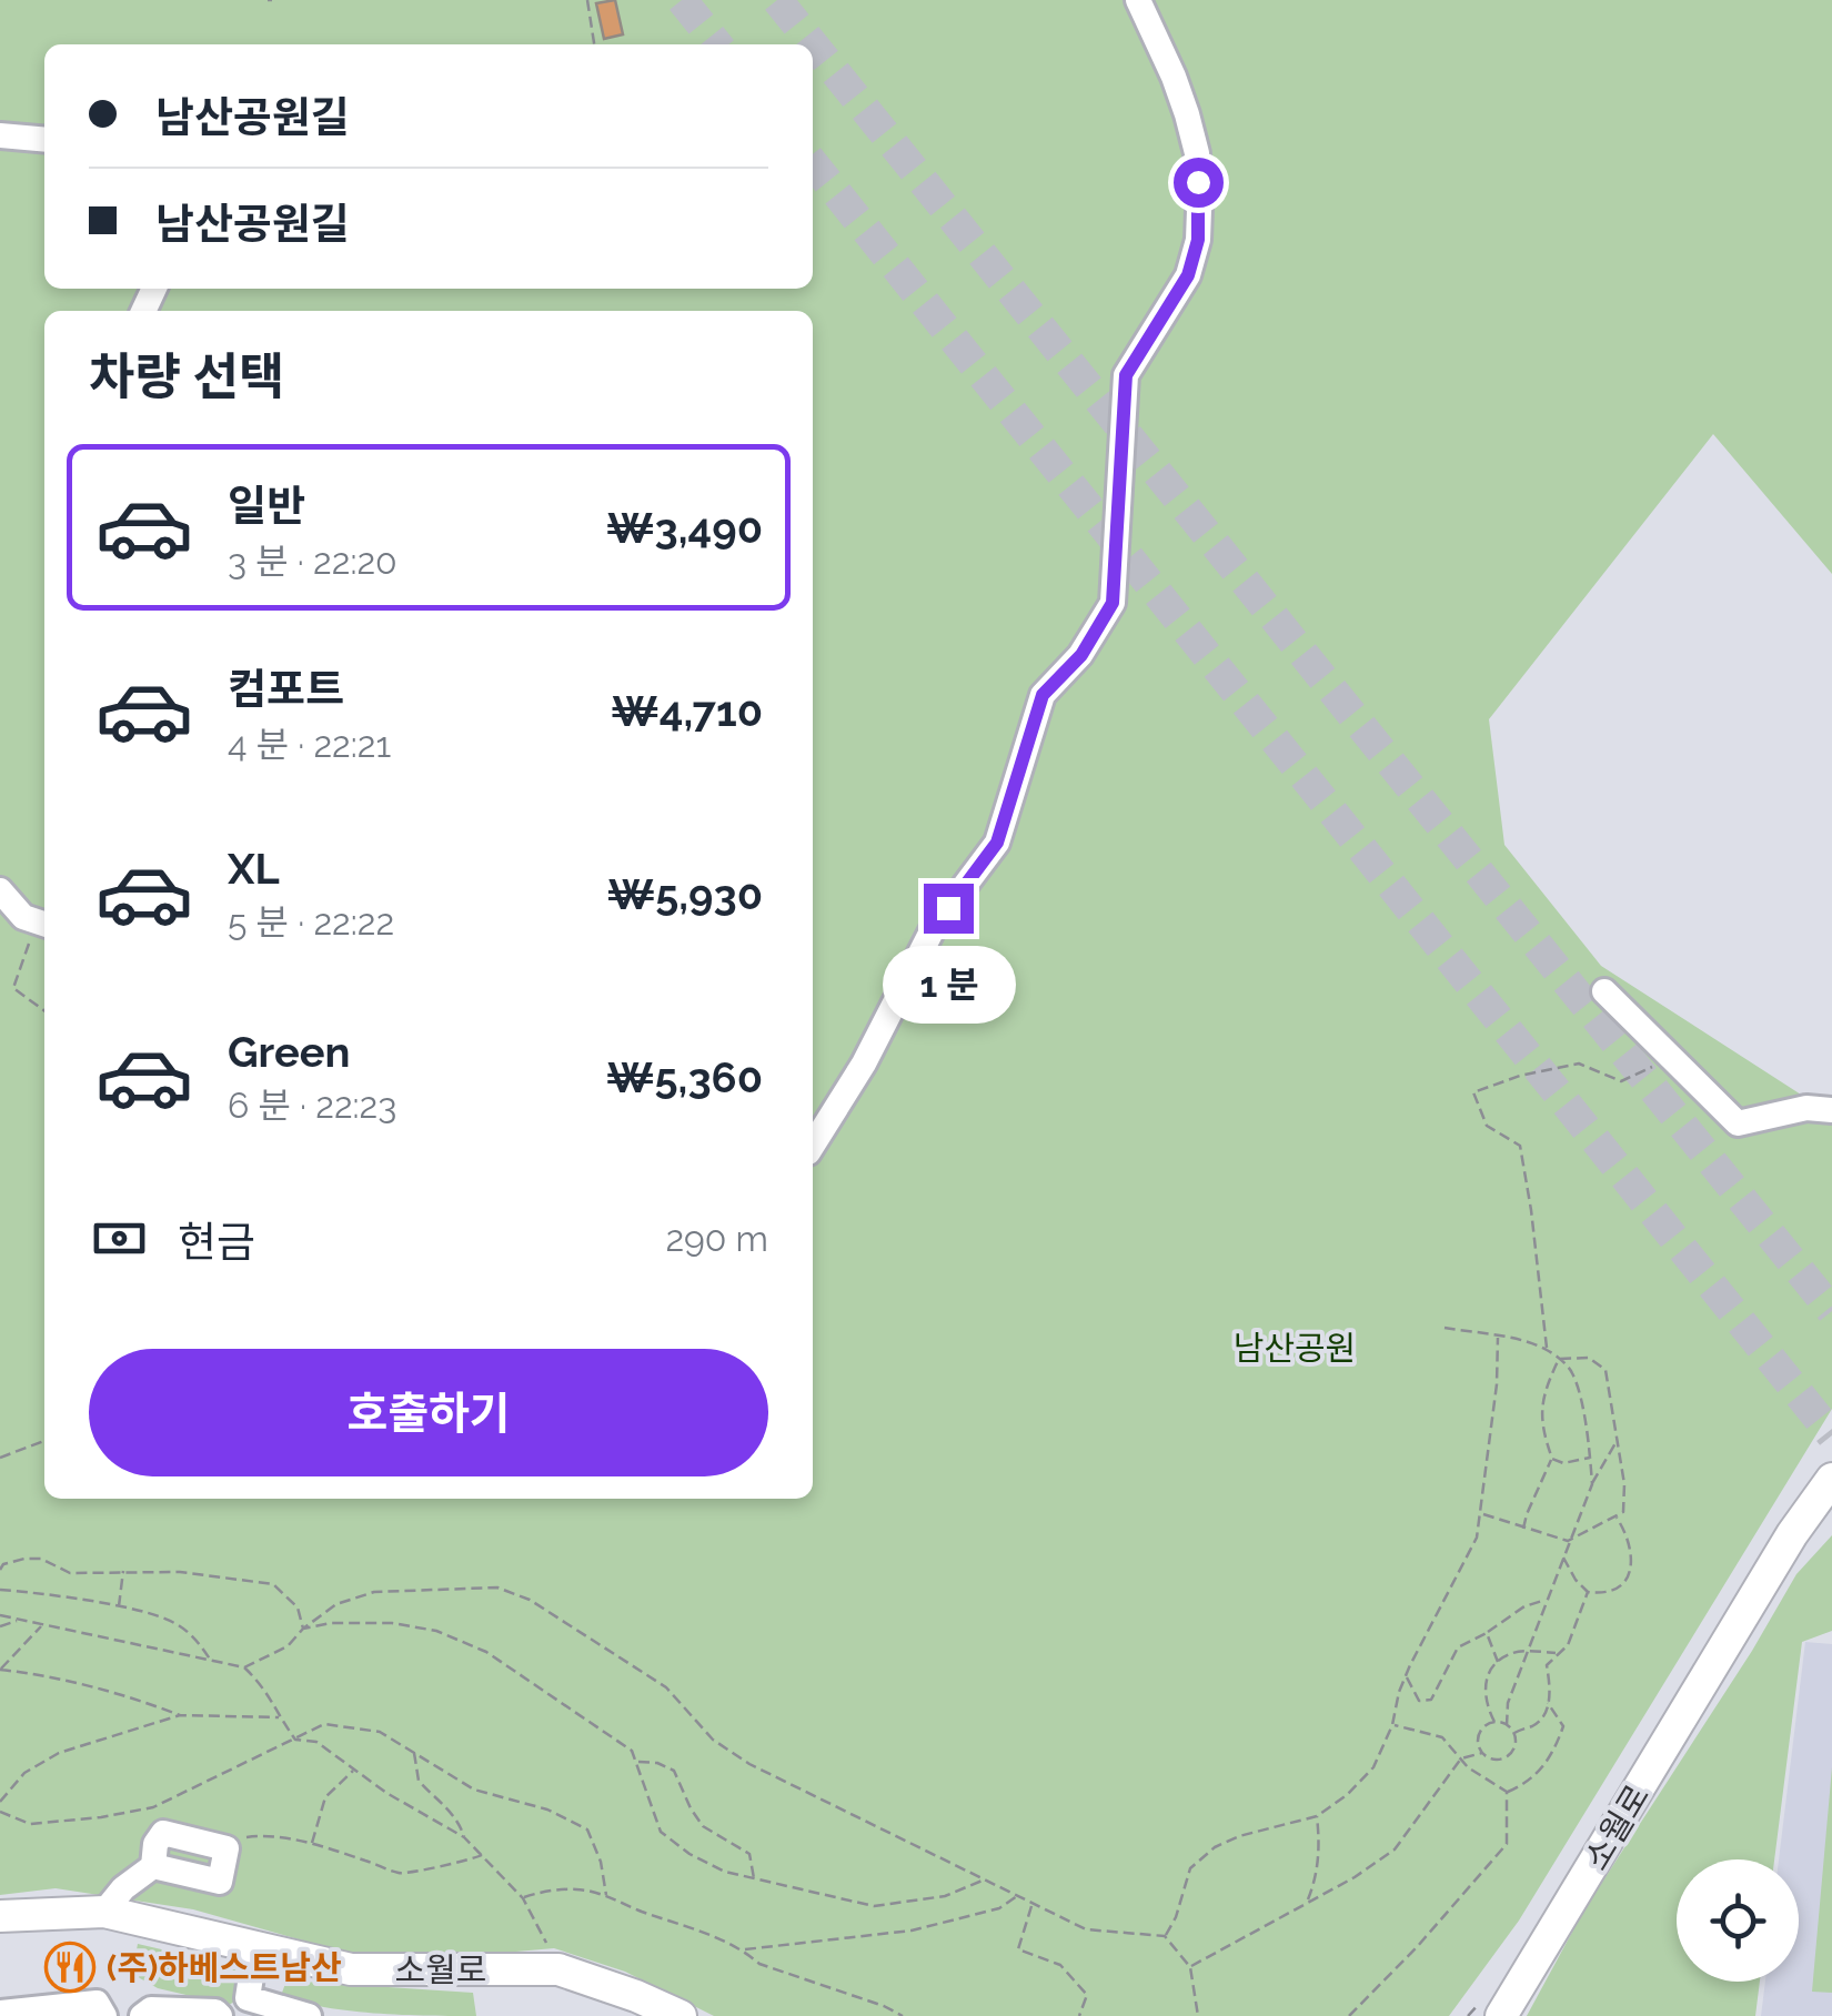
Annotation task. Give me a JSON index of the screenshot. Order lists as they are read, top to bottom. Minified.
{"streets":{"main road":["소월로"]},"parks":["남산공원"],"places":{"restaurant":["(주)하베스트남산"]},"page":{"banner":["남산공원길","남산공원길"],"heading":"차량 선택","list":[{"name":"일반","note":"3 분 · 22:20","value":"₩3,490"},{"name":"컴포트","note":"4 분 · 22:21","value":"₩4,710"},{"name":"XL","note":"5 분 · 22:22","value":"₩5,930"},{"name":"Green","note":"6 분 · 22:23","value":"₩5,360"}],"bubble":"1 분","pay":["현금","290 m"],"buttons":"호출하기"}}
